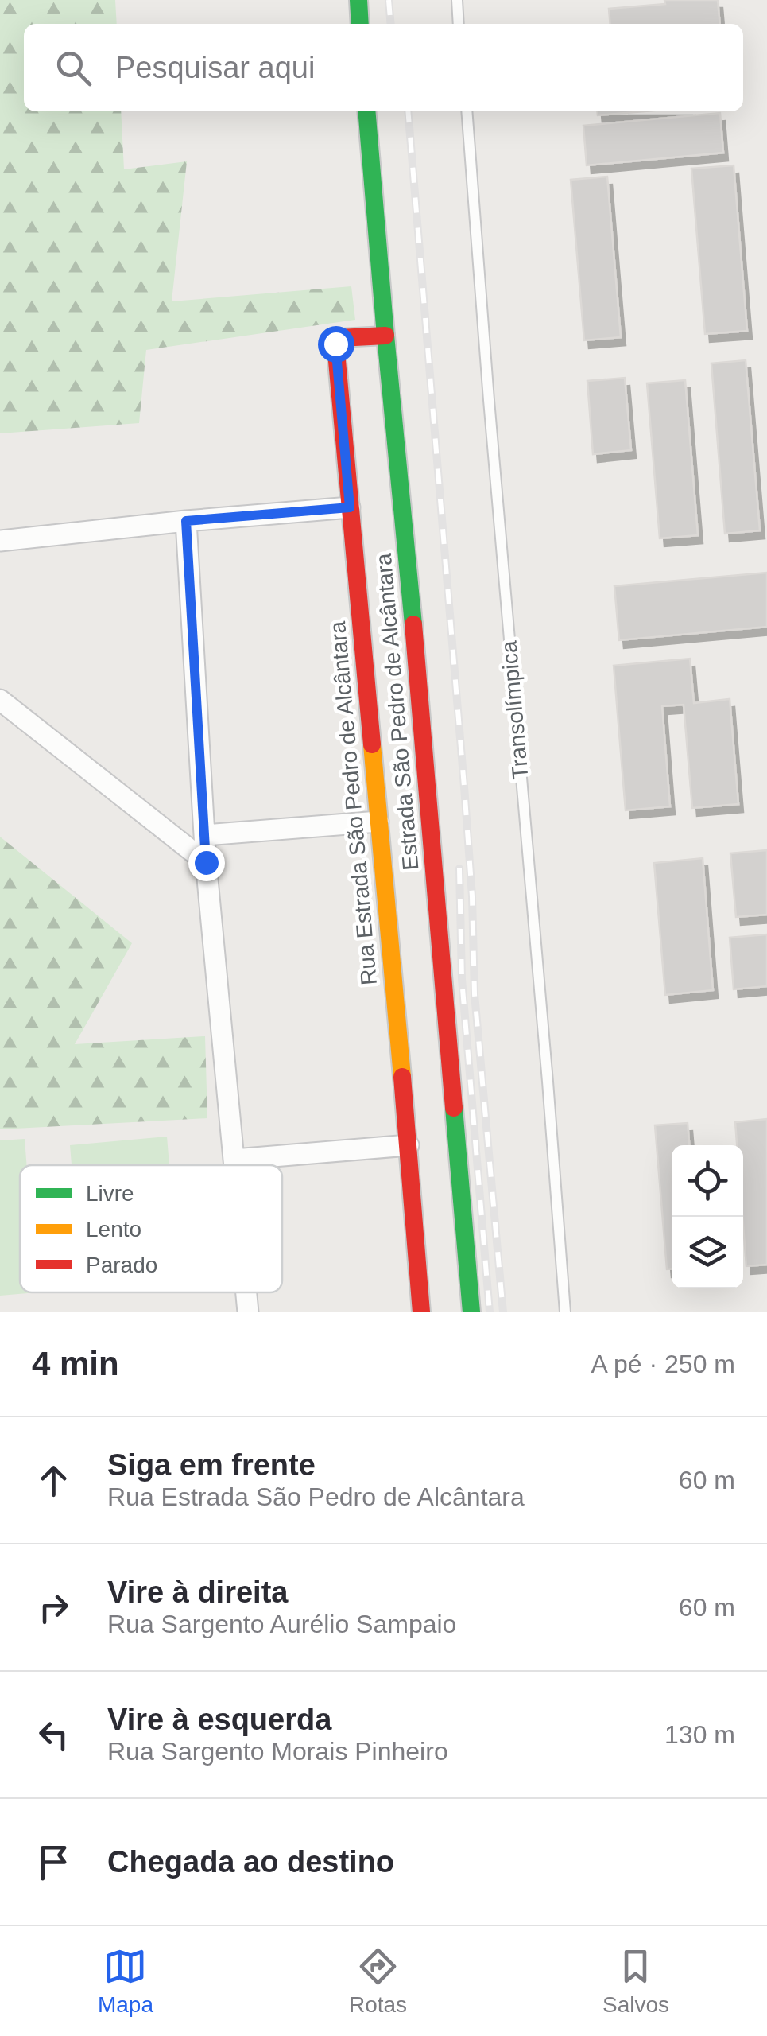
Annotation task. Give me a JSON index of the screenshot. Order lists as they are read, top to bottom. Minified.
{"streets":{"street":["Estrada São Pedro de Alcântara","Rua Estrada São Pedro de Alcântara"],"lane":["Transolímpica"]},"crossings":[["Estrada São Pedro de Alcântara","Rua Estrada São Pedro de Alcântara"]],"legend":["Livre","Lento","Parado"],"page":{"search":"Pesquisar aqui","heading":["4 min","A pé · 250 m"],"list":[["Siga em frente","Rua Estrada São Pedro de Alcântara","60 m"],["Vire à direita","Rua Sargento Aurélio Sampaio","60 m"],["Vire à esquerda","Rua Sargento Morais Pinheiro","130 m"],"Chegada ao destino"],"nav":["Mapa","Rotas","Salvos"]}}
